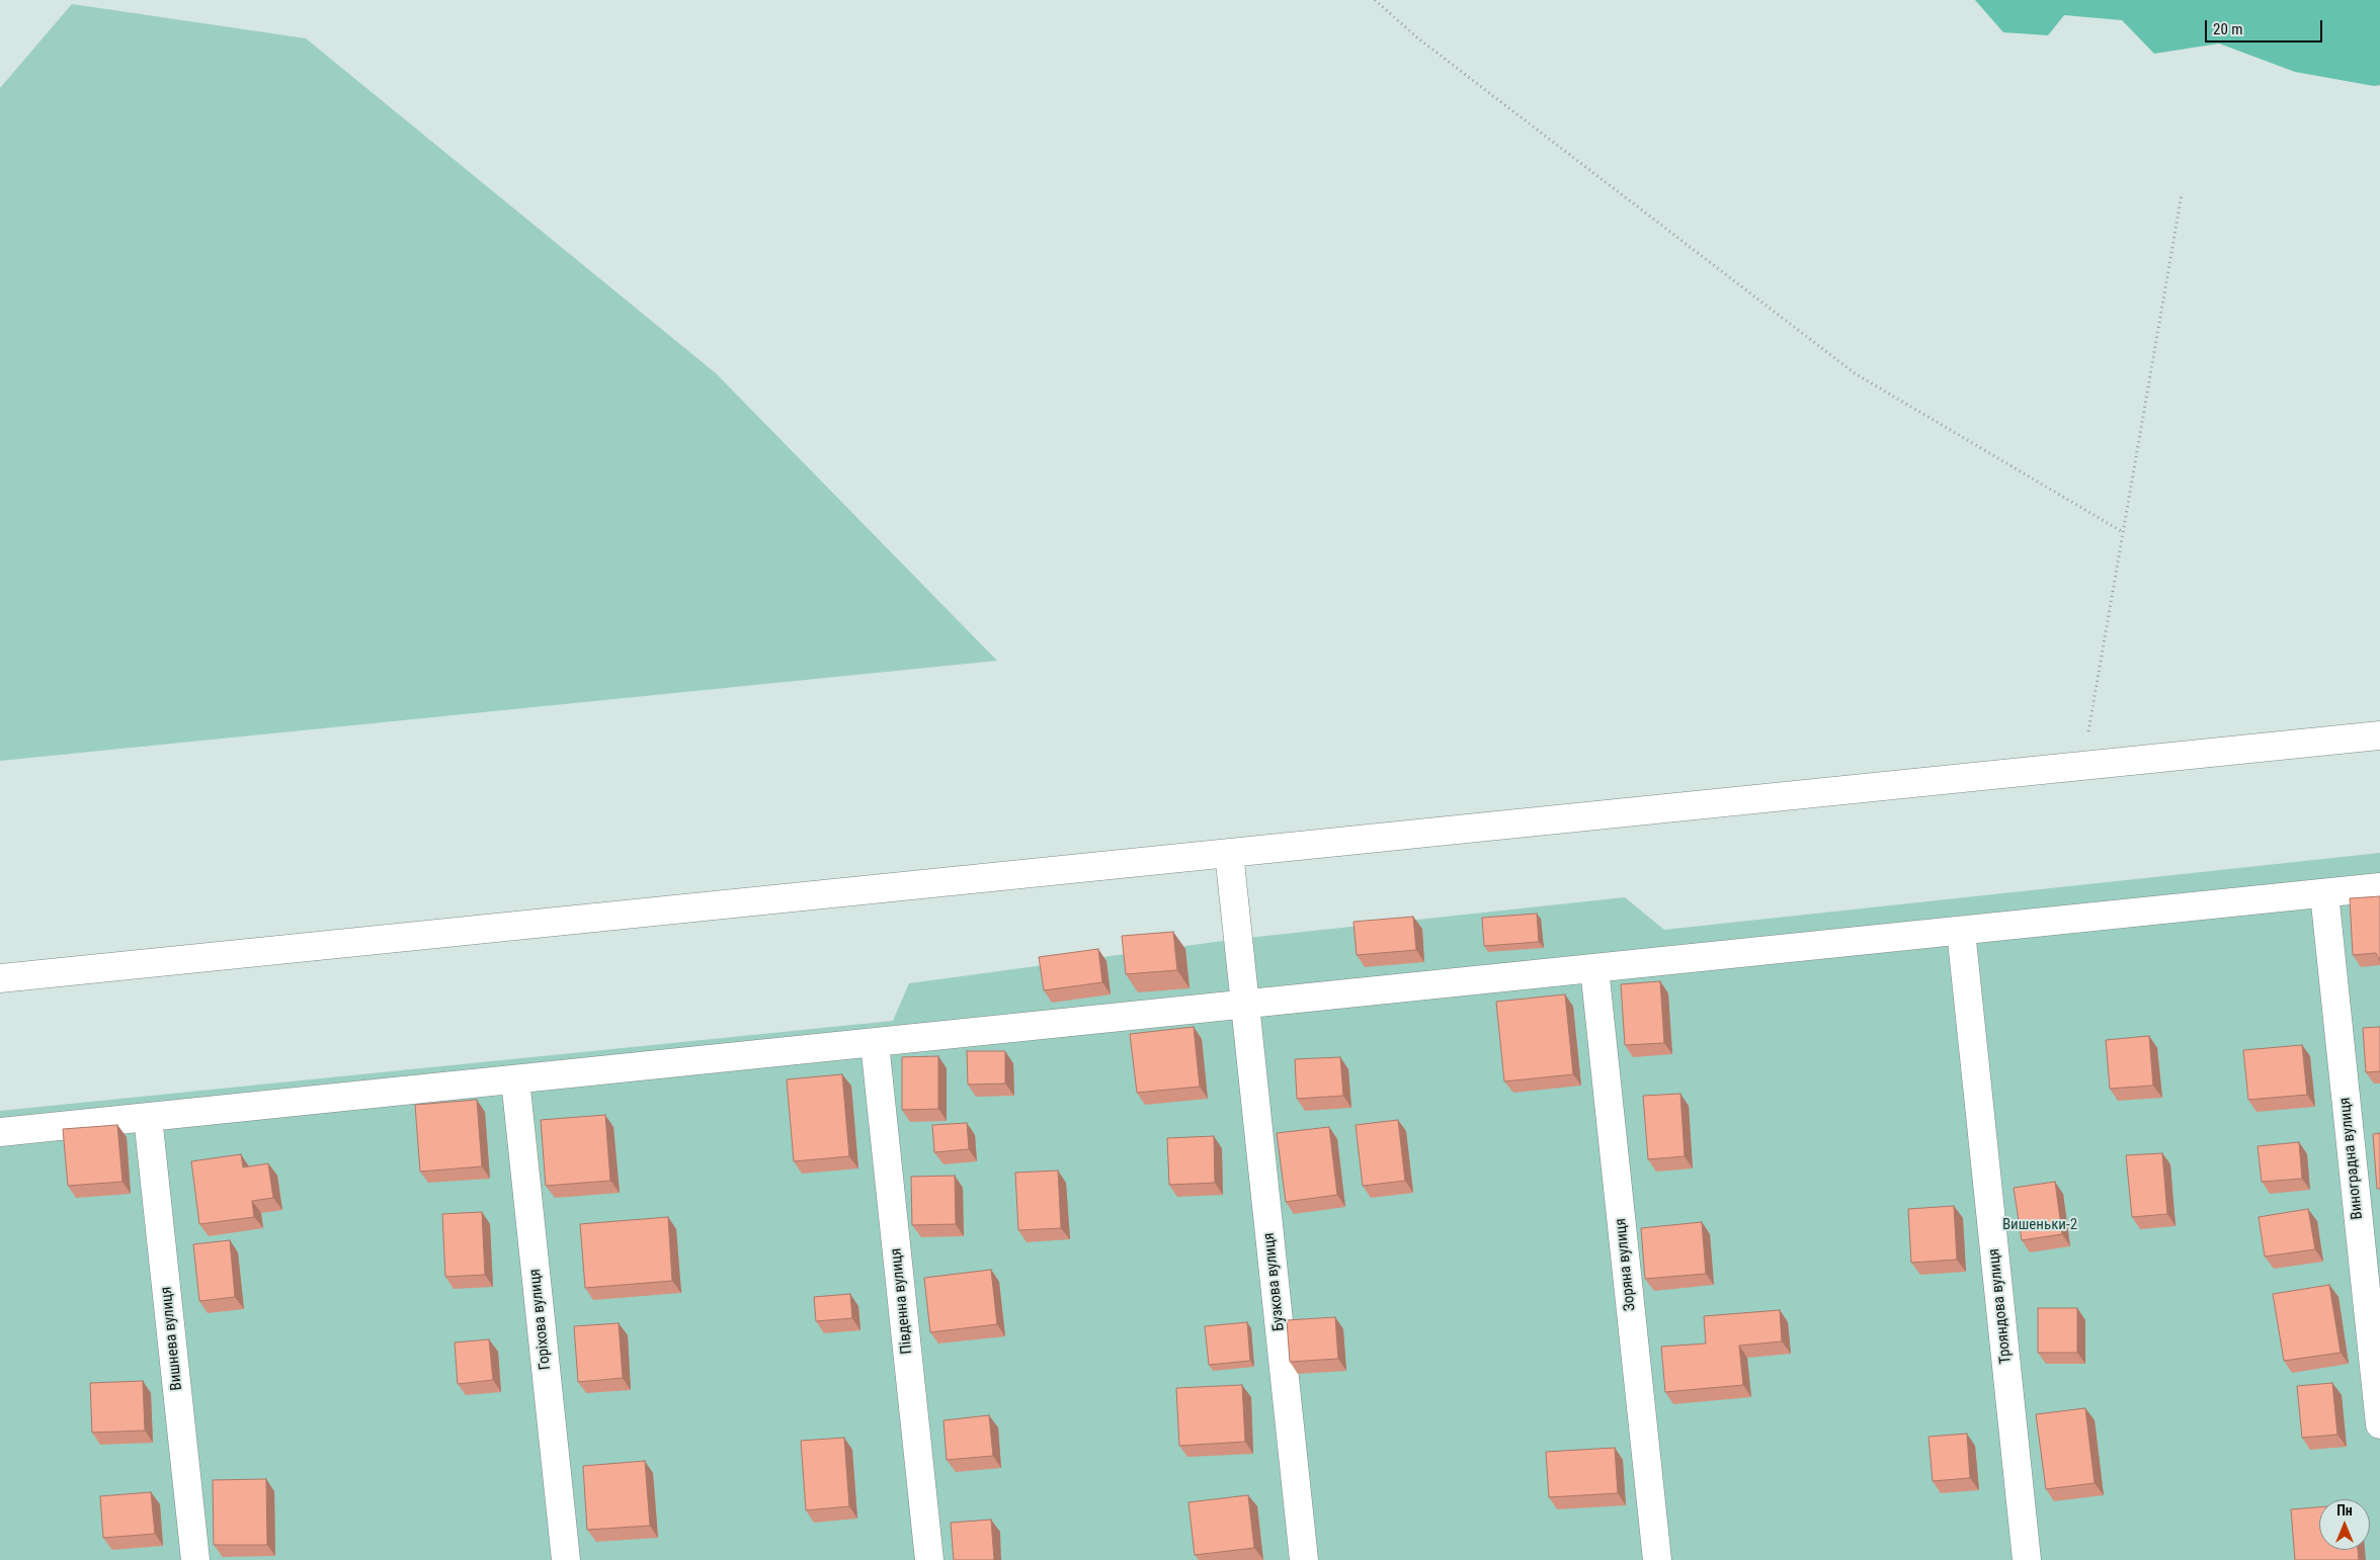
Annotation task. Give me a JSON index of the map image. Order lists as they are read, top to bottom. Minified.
{"streets":{"street":["Виноградна вулиця","Зоряна вулиця","Бузкова вулиця","Південна вулиця","Трояндова вулиця","Горіхова вулиця","Вишнева вулиця"]},"parks":["Вишеньки-2"],"scale_bar":"20 m","north":"top"}
